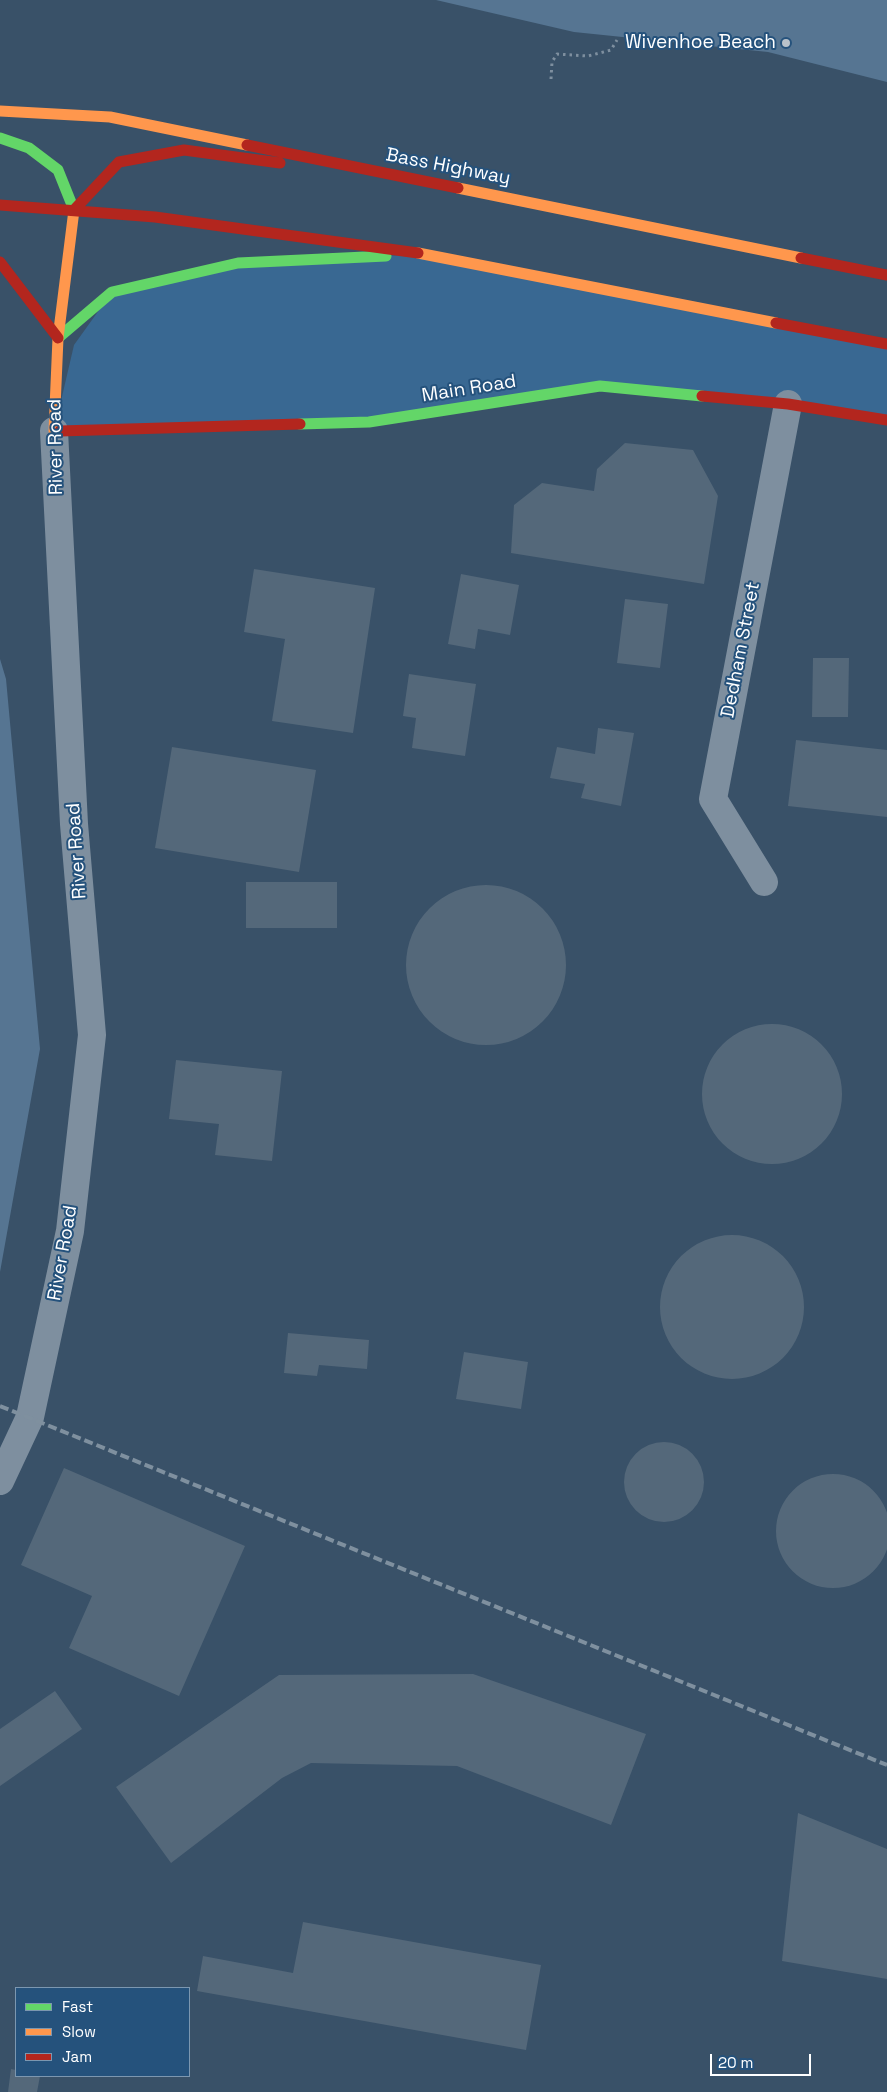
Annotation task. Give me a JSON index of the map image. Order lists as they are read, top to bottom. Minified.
{"streets":{"main road":["Bass Highway","Main Road","River Road"],"street":["Dedham Street"]},"crossings":[["Main Road","River Road"],["Main Road","Dedham Street"]],"places":["Wivenhoe Beach"],"legend":["Fast","Slow","Jam"],"scale_bar":"20 m"}
